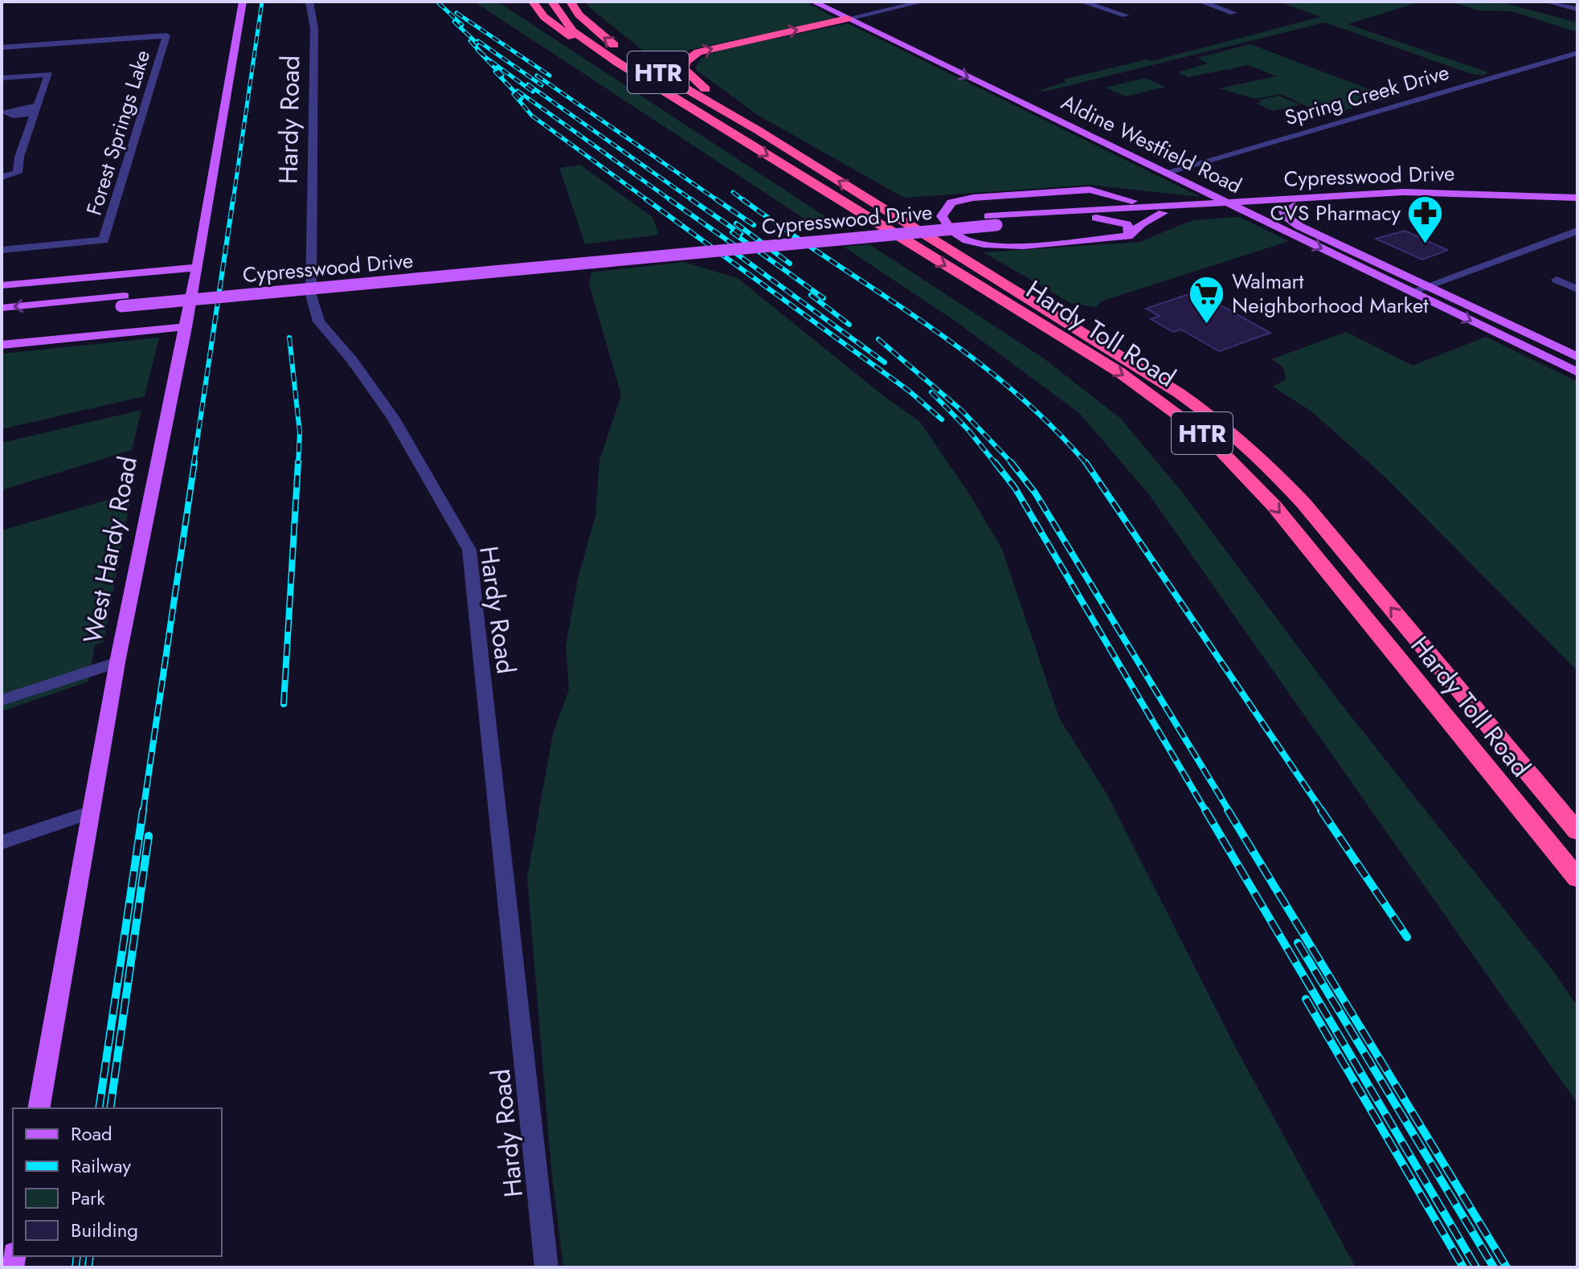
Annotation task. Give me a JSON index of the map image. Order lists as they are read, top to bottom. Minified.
{"streets":{"highway":["HTR","Hardy Toll Road"],"main road":["Aldine Westfield Road","Cypresswood Drive","West Hardy Road"],"street":["Spring Creek Drive","Hardy Road","Forest Springs Lake"]},"crossings":[["Spring Creek Drive","Aldine Westfield Road"],["Aldine Westfield Road","Cypresswood Drive"]],"places":{"pharmacy":["CVS Pharmacy"],"supermarket":["Walmart Neighborhood Market"]},"legend":["Road","Railway","Park","Building"]}
